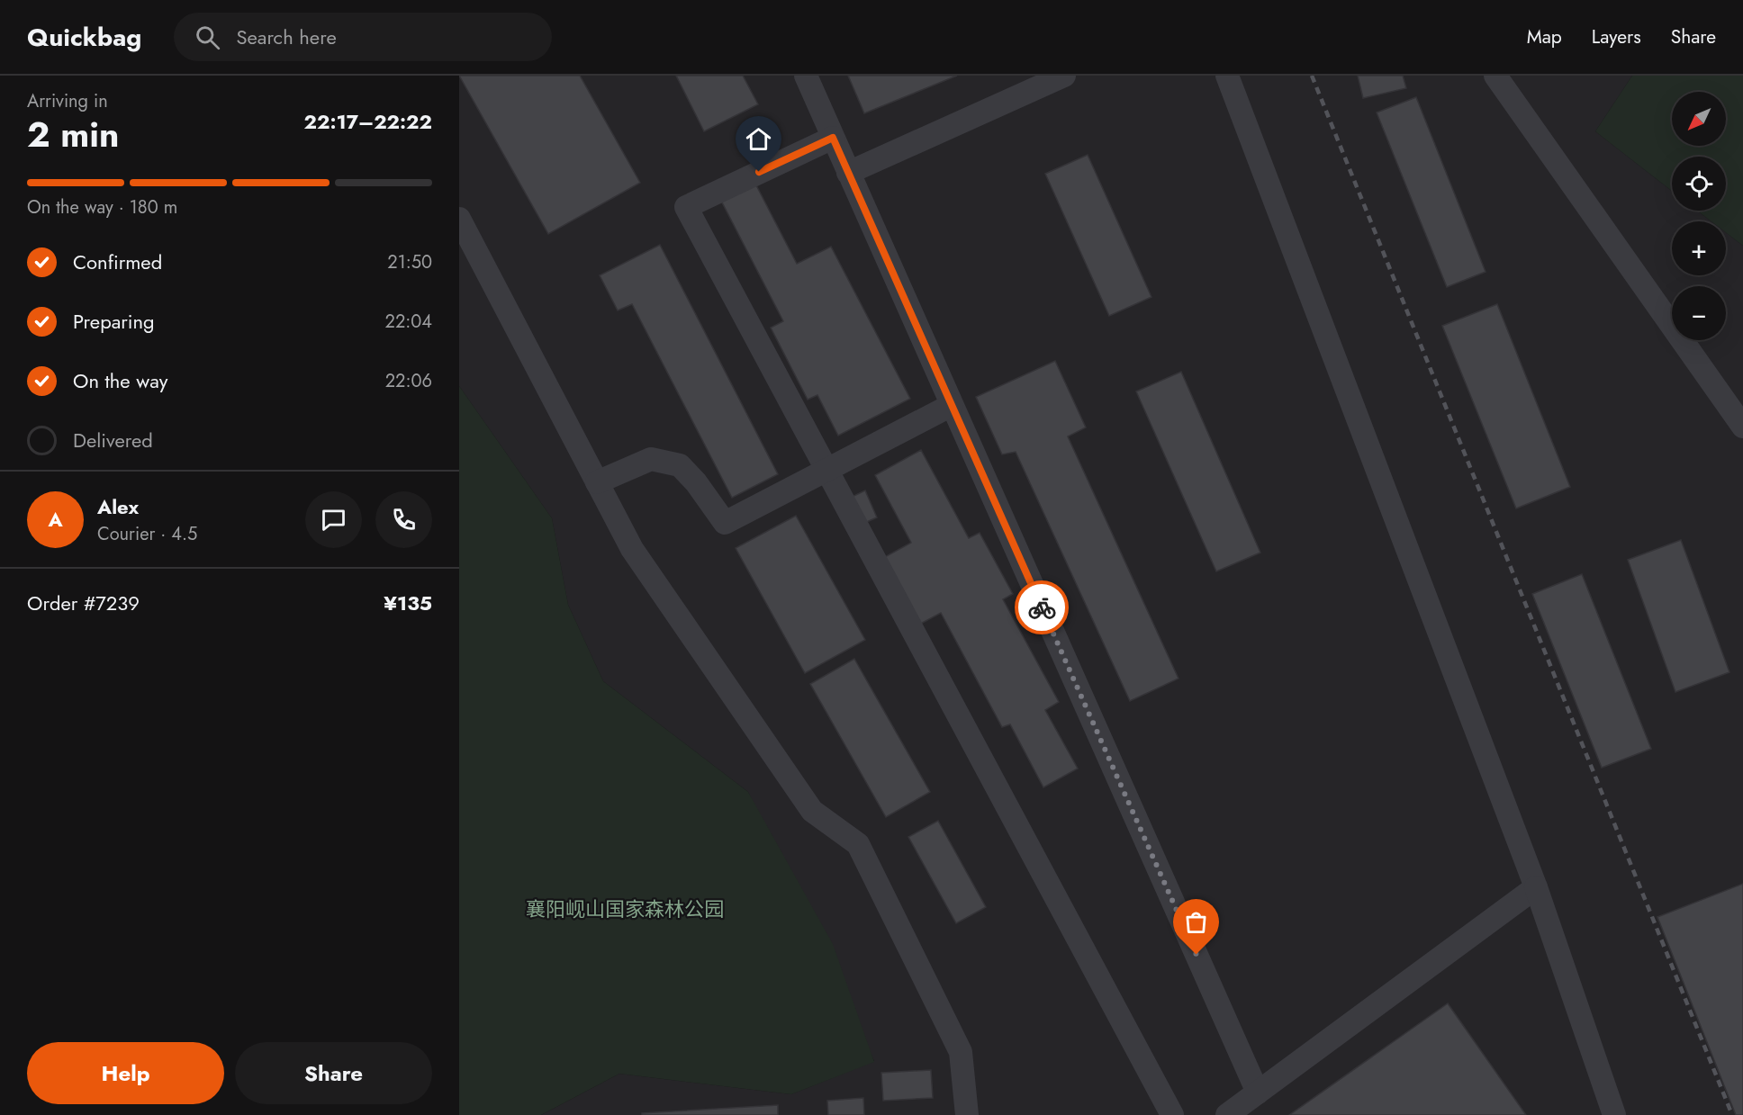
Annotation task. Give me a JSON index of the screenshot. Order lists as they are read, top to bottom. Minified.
{"parks":["襄阳岘山国家森林公园"],"north":"bottom left","page":{"header":"Quickbag","search":"Search here","nav":["Map","Layers","Share"],"heading":["2 min","Arriving in","22:17–22:22"],"panel":["Alex","Courier · 4.5","Order #7239","¥135"],"map_buttons":["+","−"],"bar":"On the way · 180 m","list":[["Confirmed","21:50"],["Preparing","22:04"],["On the way","22:06"],"Delivered"],"round":"A","buttons":["Help","Share"]}}
